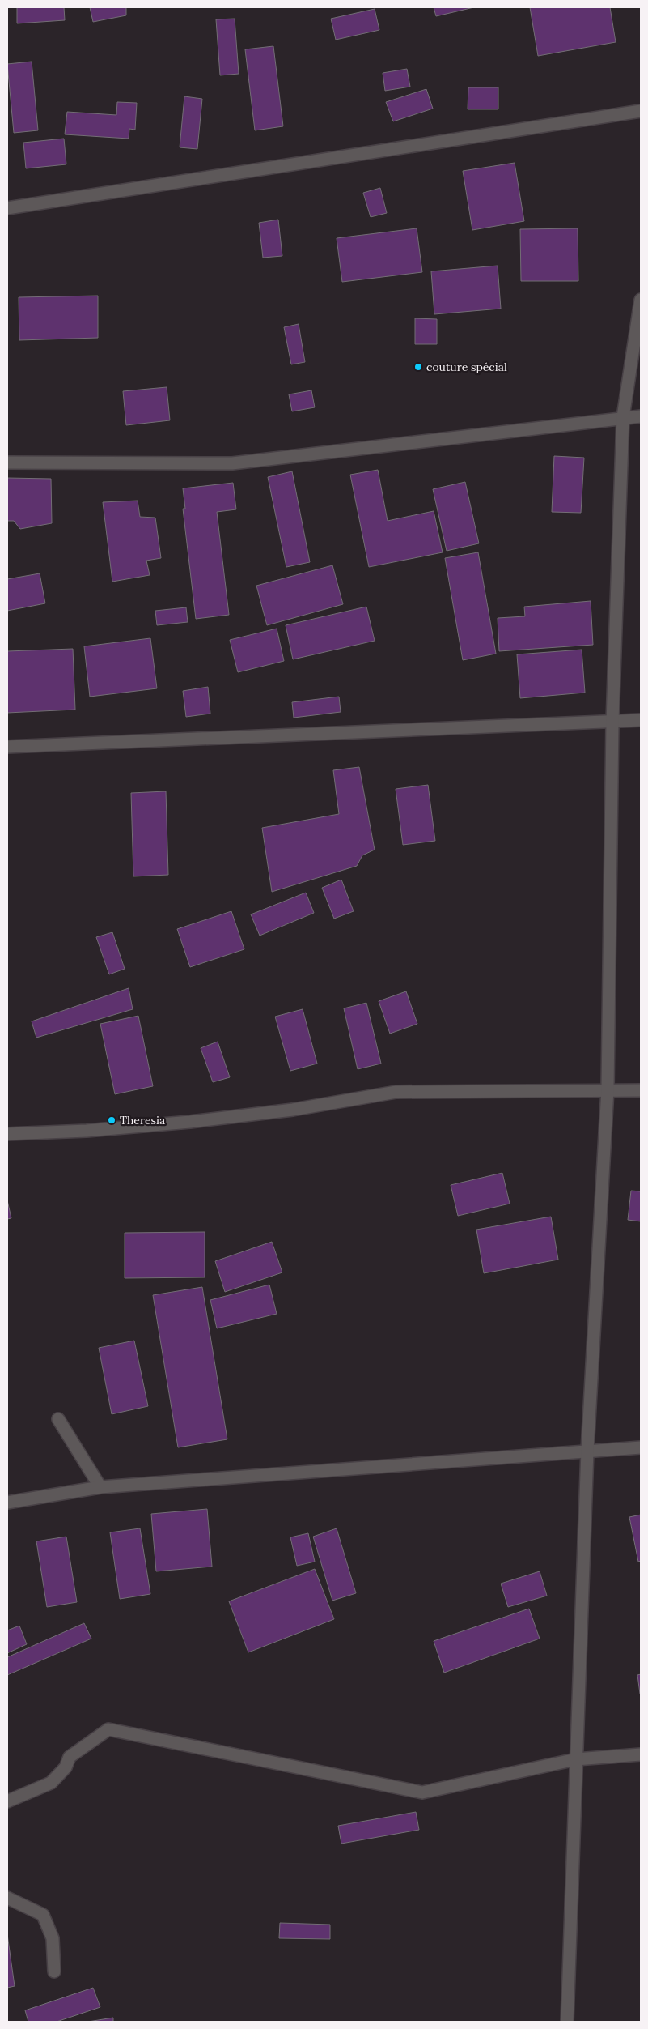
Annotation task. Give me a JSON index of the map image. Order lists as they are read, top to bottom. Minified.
{"places":["couture spécial","Theresia"]}
